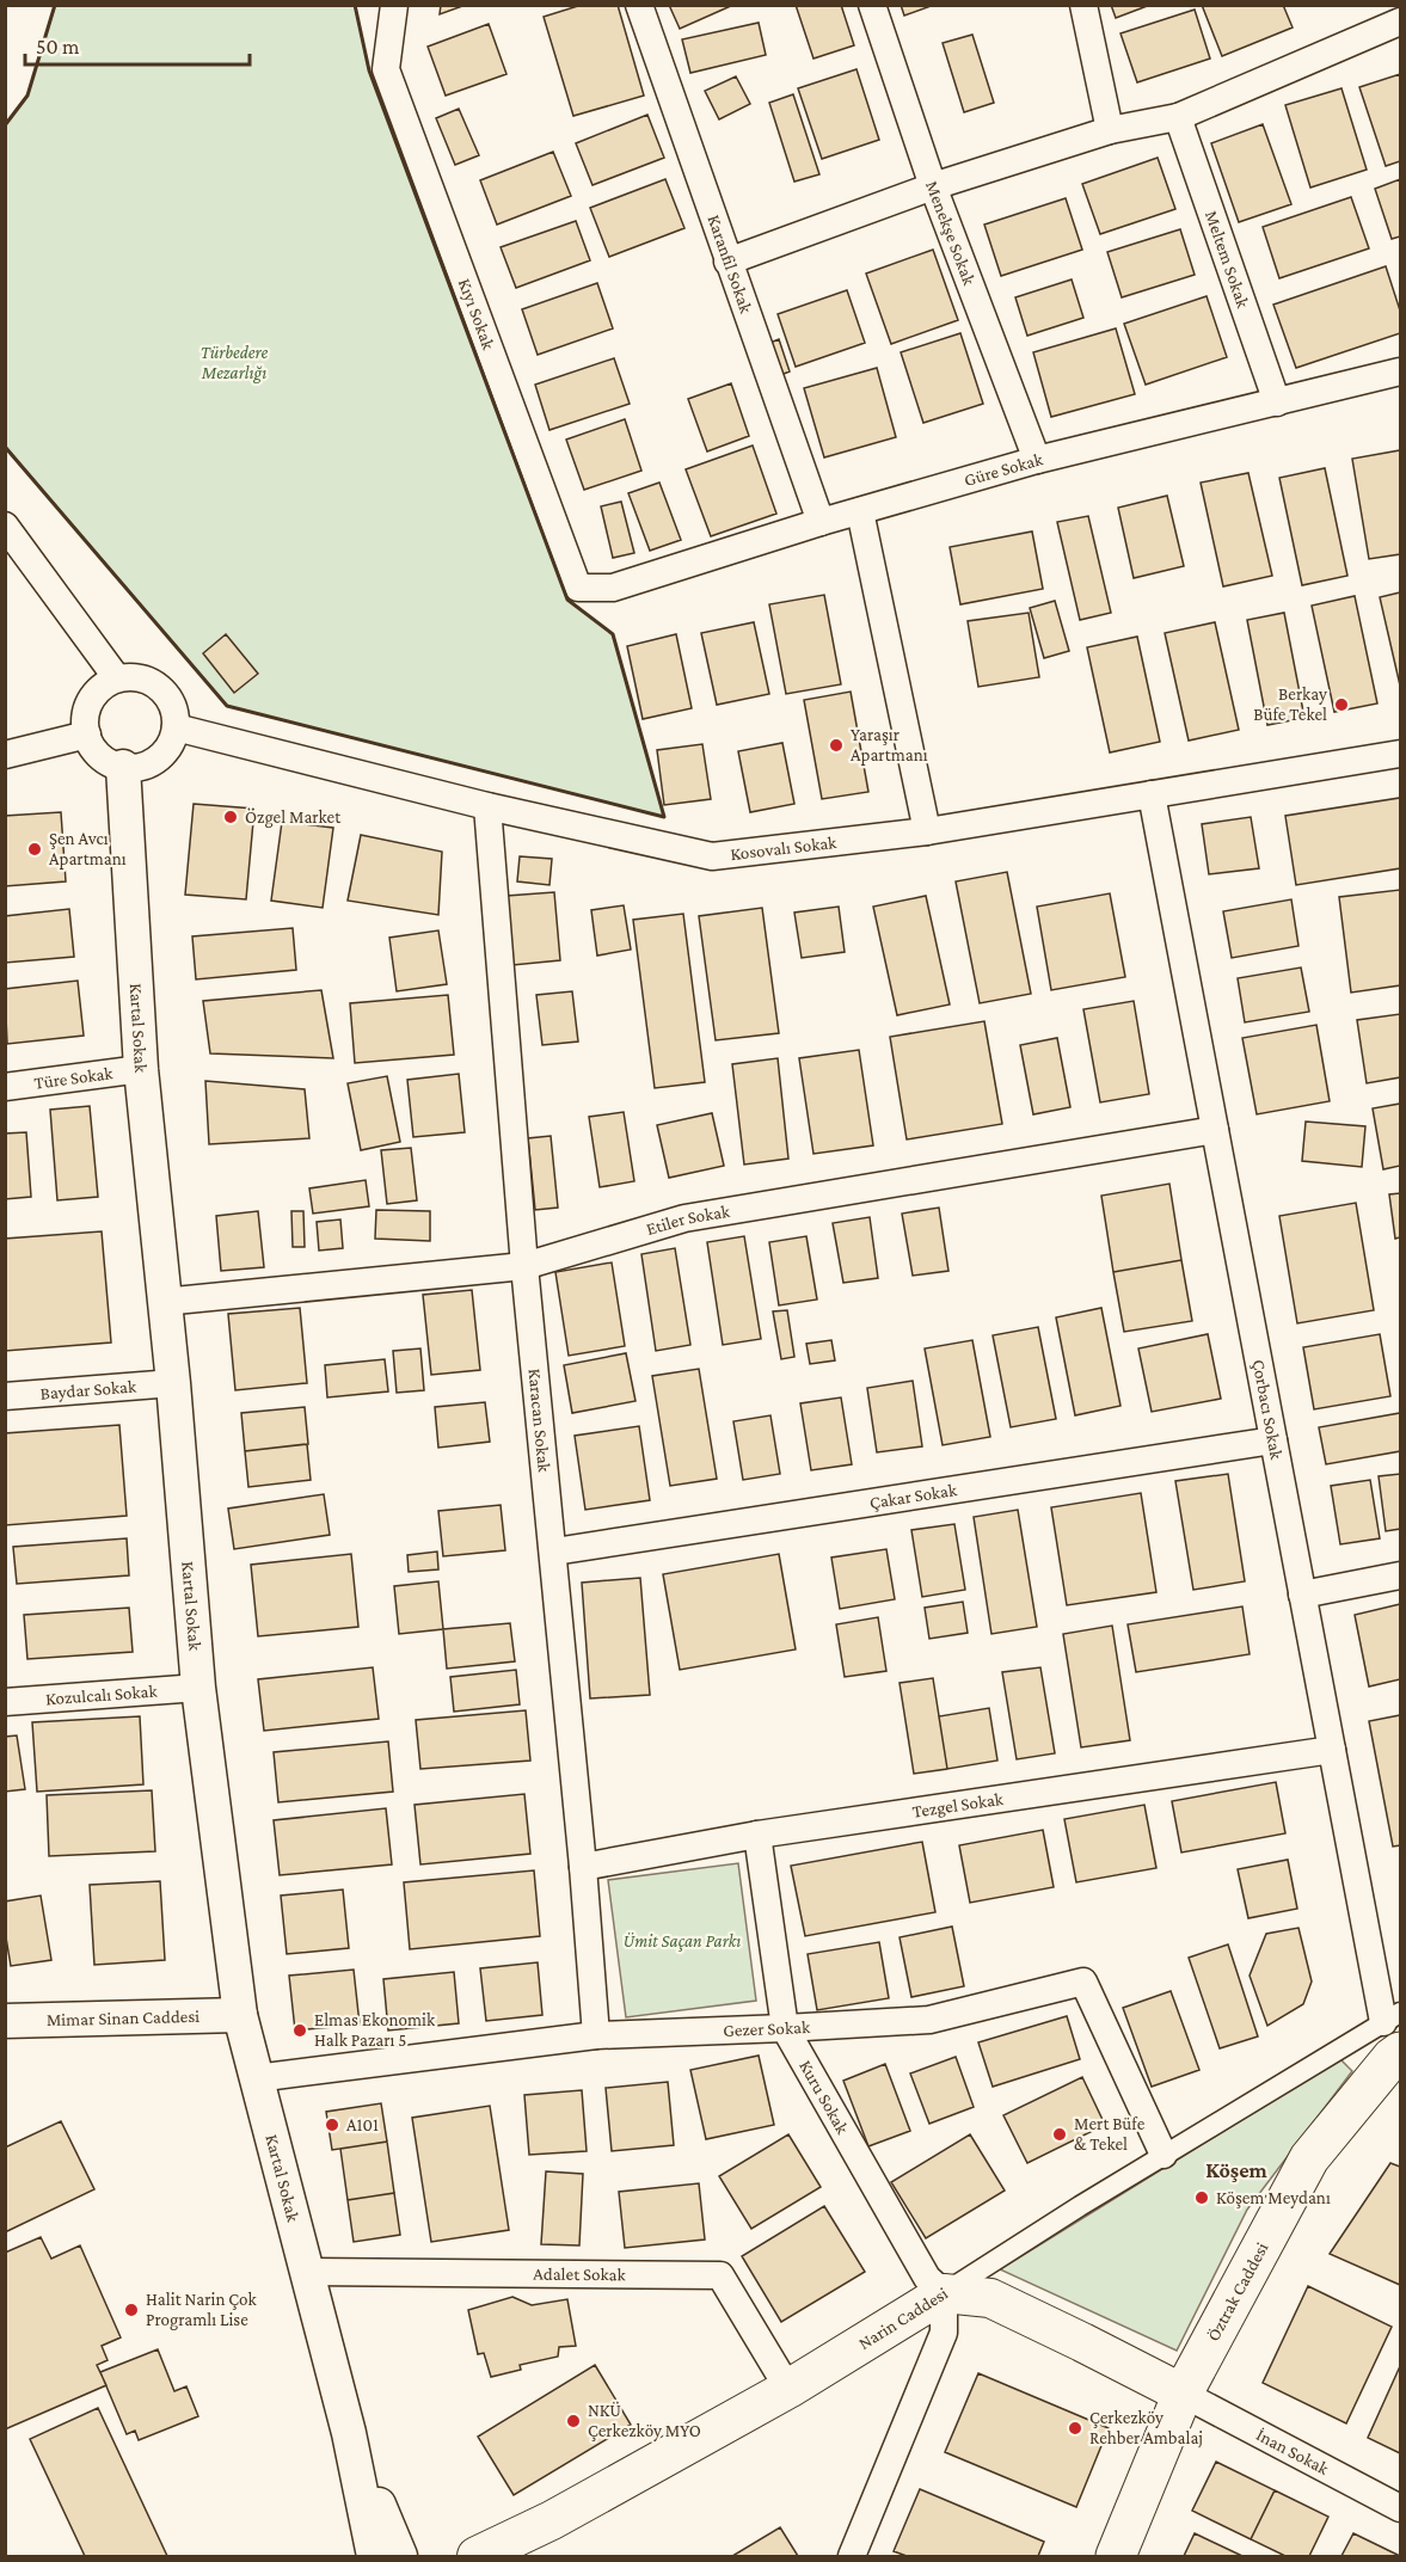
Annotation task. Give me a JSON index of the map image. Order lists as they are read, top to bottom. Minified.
{"streets":{"main road":["Öztrak Caddesi","Narin Caddesi"],"street":["Menekşe Sokak","Meltem Sokak","Karanfil Sokak","Kıyı Sokak","Güre Sokak","Kosovalı Sokak","Kartal Sokak","Türe Sokak","Etiler Sokak","Baydar Sokak","Çorbacı Sokak","Karacan Sokak","Çakar Sokak","Kozulcalı Sokak","Tezgel Sokak","Mimar Sinan Caddesi","Gezer Sokak","Kuru Sokak","Adalet Sokak","İnan Sokak"]},"crossings":[["Menekşe Sokak","Güre Sokak"],["Meltem Sokak","Güre Sokak"],["Karanfil Sokak","Güre Sokak"],["Kıyı Sokak","Güre Sokak"],["Kosovalı Sokak","Kartal Sokak"],["Kosovalı Sokak","Çorbacı Sokak"],["Kosovalı Sokak","Karacan Sokak"],["Kartal Sokak","Türe Sokak"],["Kartal Sokak","Etiler Sokak"],["Kartal Sokak","Baydar Sokak"],["Kartal Sokak","Kozulcalı Sokak"],["Kartal Sokak","Mimar Sinan Caddesi"],["Kartal Sokak","Gezer Sokak"],["Kartal Sokak","Adalet Sokak"],["Etiler Sokak","Çorbacı Sokak"],["Etiler Sokak","Karacan Sokak"],["Çorbacı Sokak","Çakar Sokak"],["Çorbacı Sokak","Tezgel Sokak"],["Çorbacı Sokak","Öztrak Caddesi"],["Çorbacı Sokak","Narin Caddesi"],["Karacan Sokak","Çakar Sokak"],["Karacan Sokak","Tezgel Sokak"],["Karacan Sokak","Gezer Sokak"],["Tezgel Sokak","Kuru Sokak"],["Gezer Sokak","Kuru Sokak"],["Gezer Sokak","Narin Caddesi"],["Kuru Sokak","Narin Caddesi"],["Adalet Sokak","Narin Caddesi"],["Öztrak Caddesi","Narin Caddesi"],["Öztrak Caddesi","İnan Sokak"]],"districts":["Köşem"],"parks":["Türbedere Mezarlığı","Ümit Saçan Parkı"],"places":["Berkay Büfe Tekel","Yaraşır Apartmanı","Özgel Market","Şen Avcı Apartmanı","Elmas Ekonomik Halk Pazarı 5","A101","Mert Büfe & Tekel","Köşem Meydanı","Halit Narin Çok Programlı Lise","NKÜ Çerkezköy MYO","Çerkezköy Rehber Ambalaj"],"scale_bar":"50 m"}
